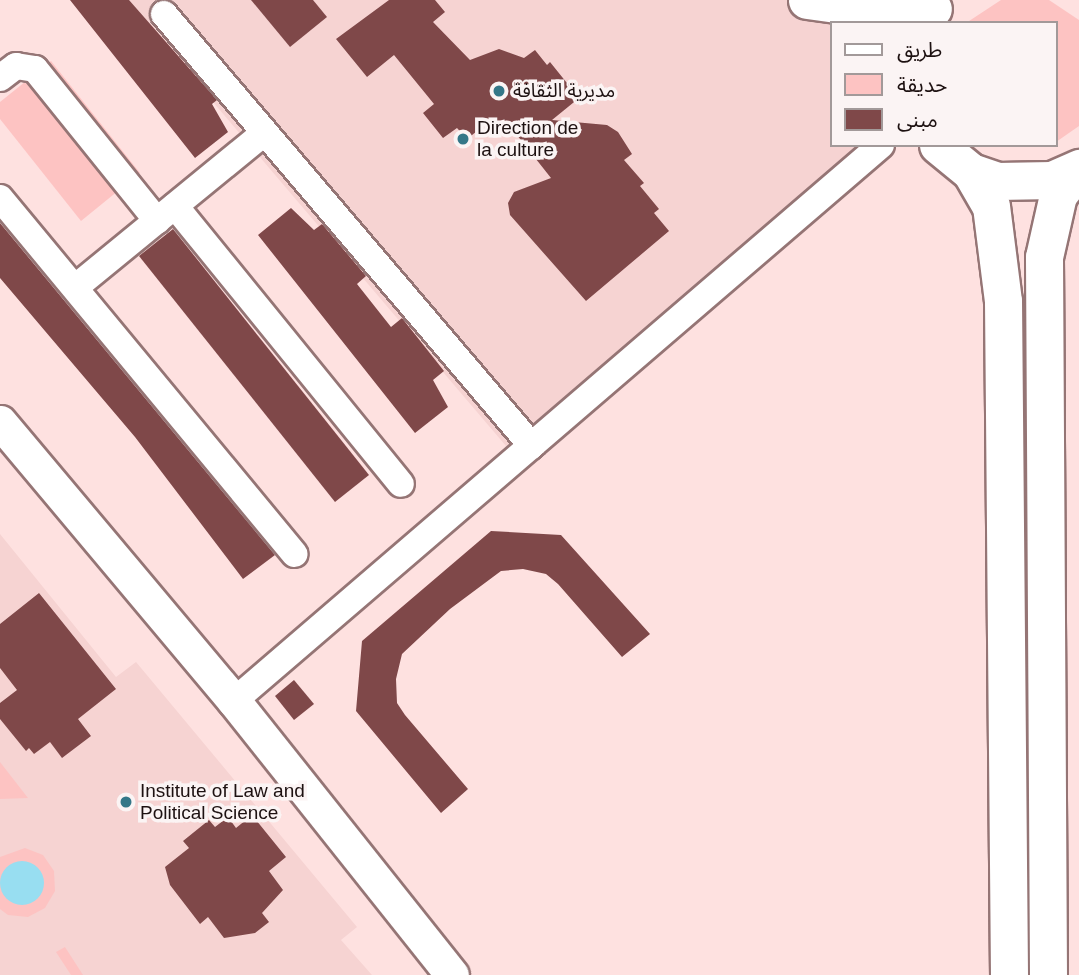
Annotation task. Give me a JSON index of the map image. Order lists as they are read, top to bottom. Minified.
{"places":["مديرية الثقافة","Direction de la culture","Institute of Law and Political Science"],"legend":["طريق","حديقة","مبنى"]}
